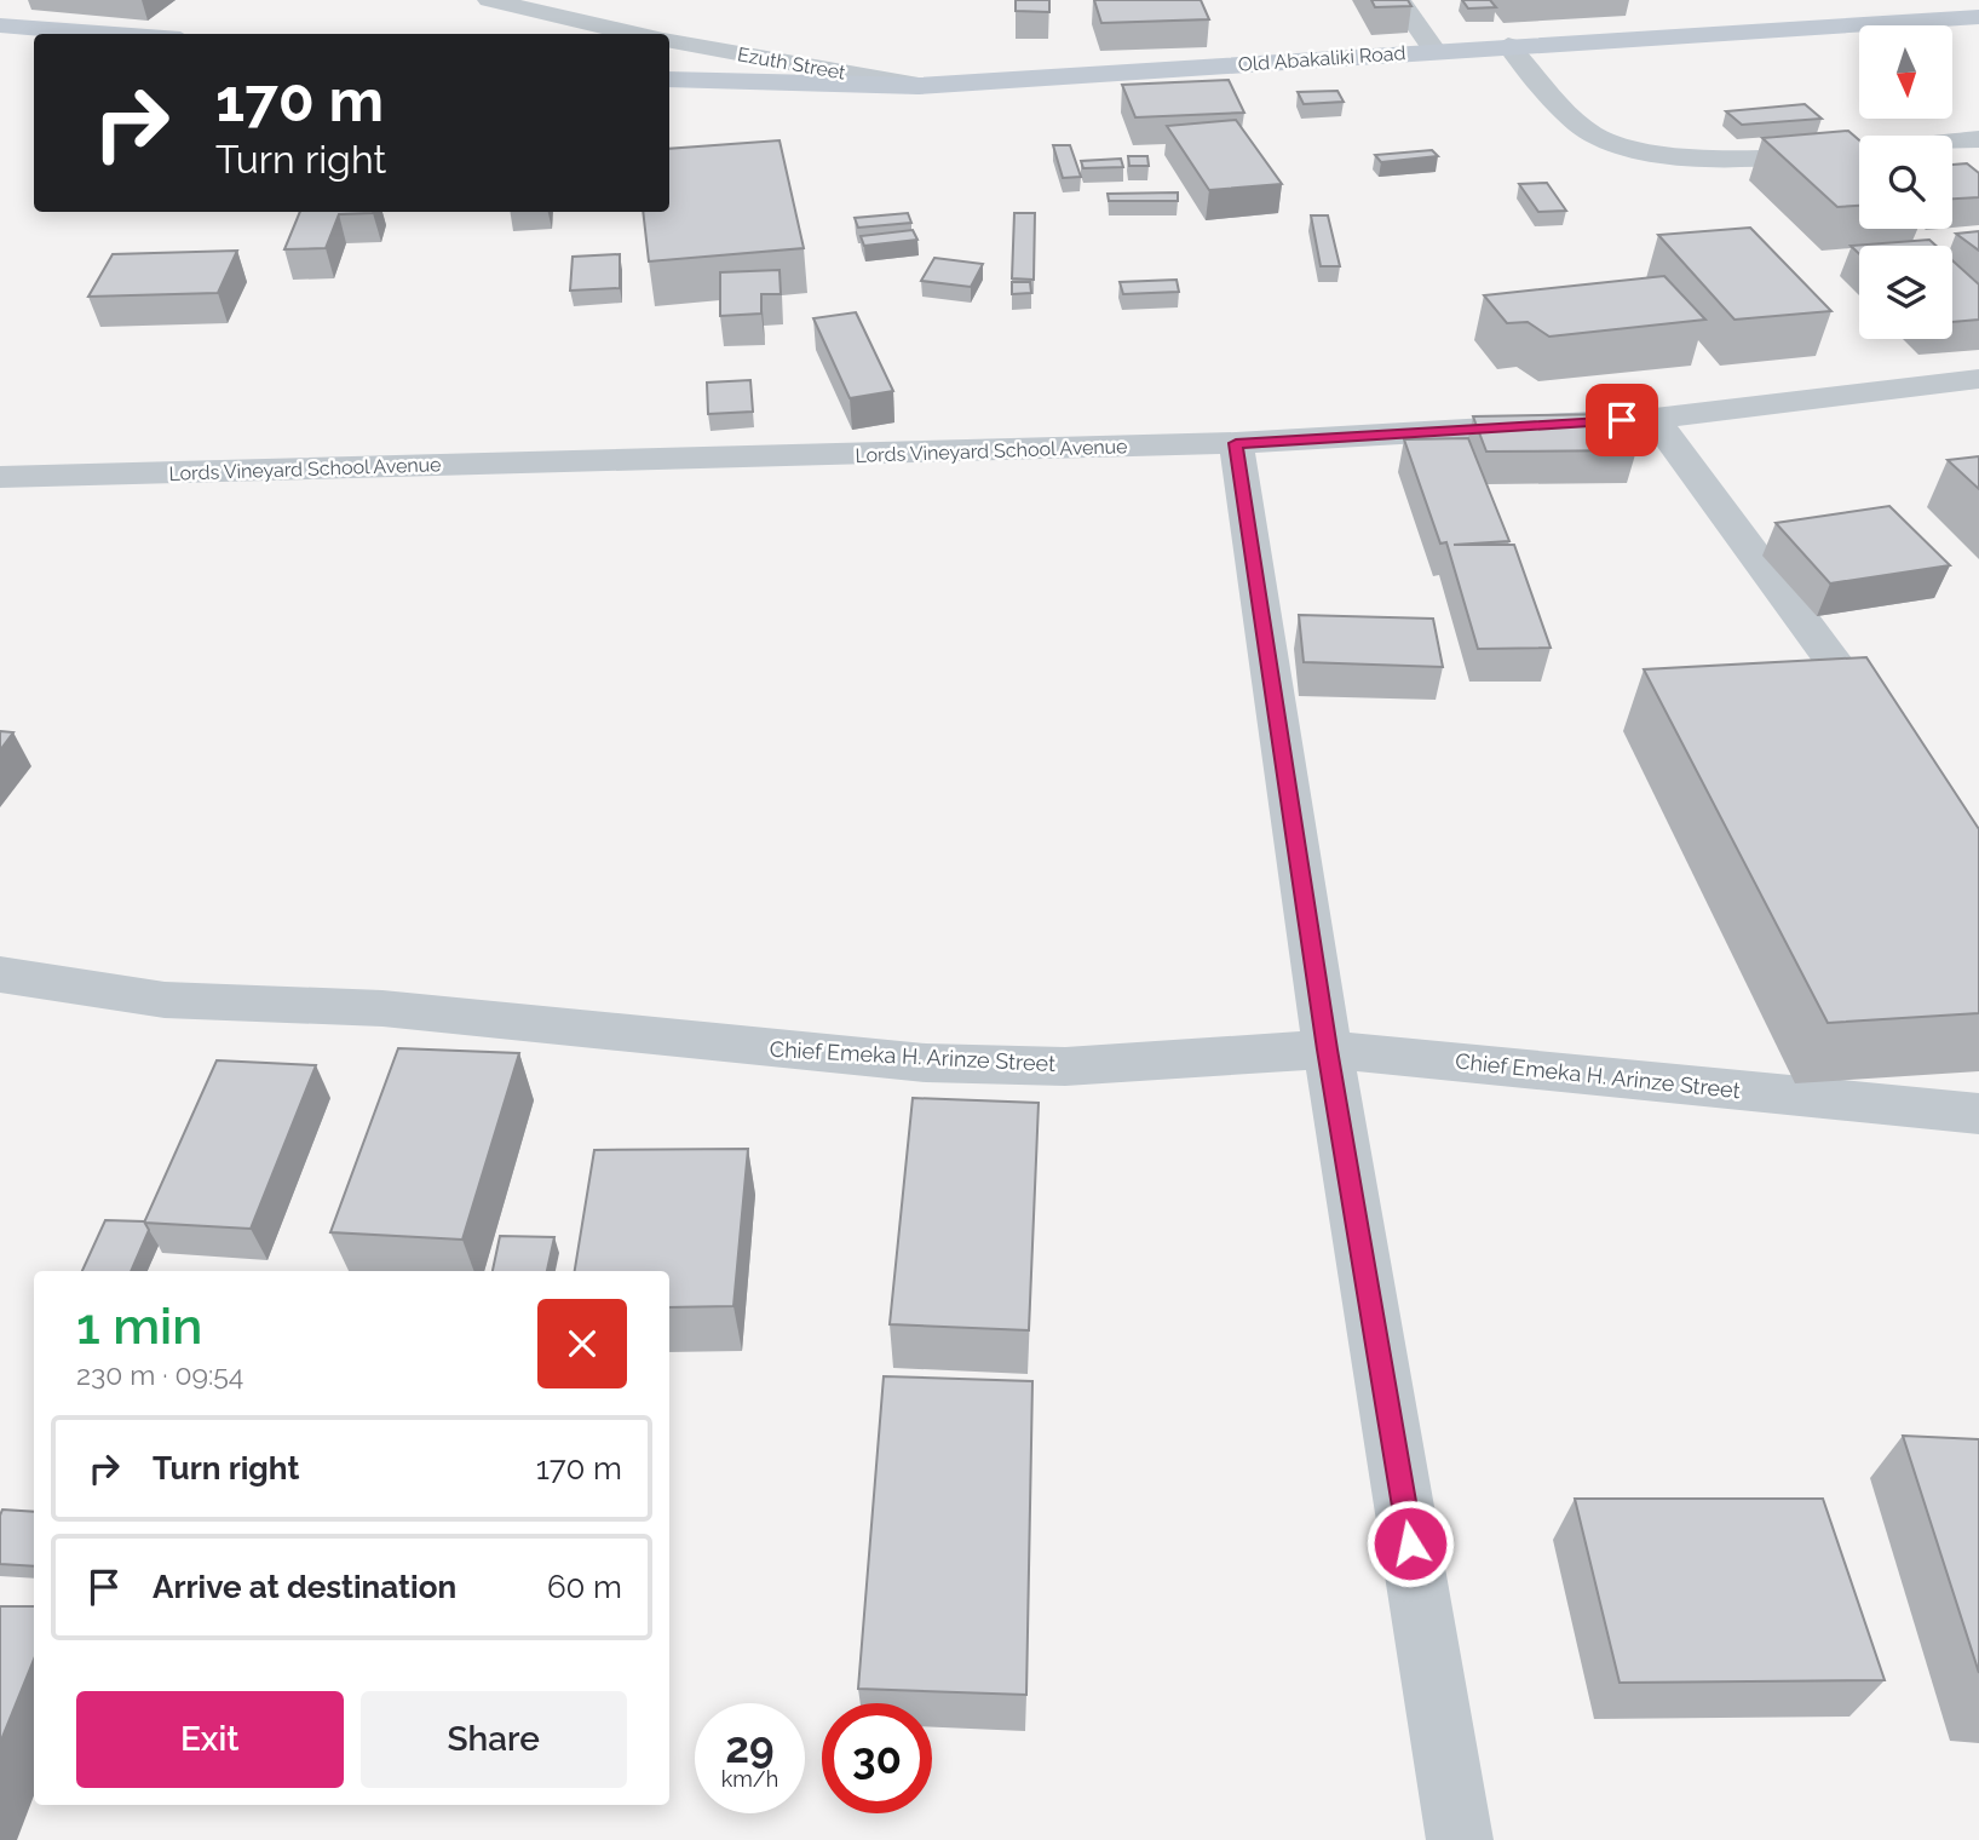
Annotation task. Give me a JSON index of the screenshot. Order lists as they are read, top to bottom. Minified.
{"streets":{"main road":["Old Abakaliki Road"],"street":["Ezuth Street","Lords Vineyard School Avenue","Chief Emeka H. Arinze Street"]},"crossings":[["Old Abakaliki Road","Ezuth Street"]],"north":"bottom","page":{"turn":["170 m","Turn right"],"heading":["1 min","230 m · 09:54"],"list":[{"name":"Turn right","value":"170 m"},{"name":"Arrive at destination","value":"60 m"}],"buttons":["Exit","Share"],"speed":"29 km/h","limit":"30"}}
